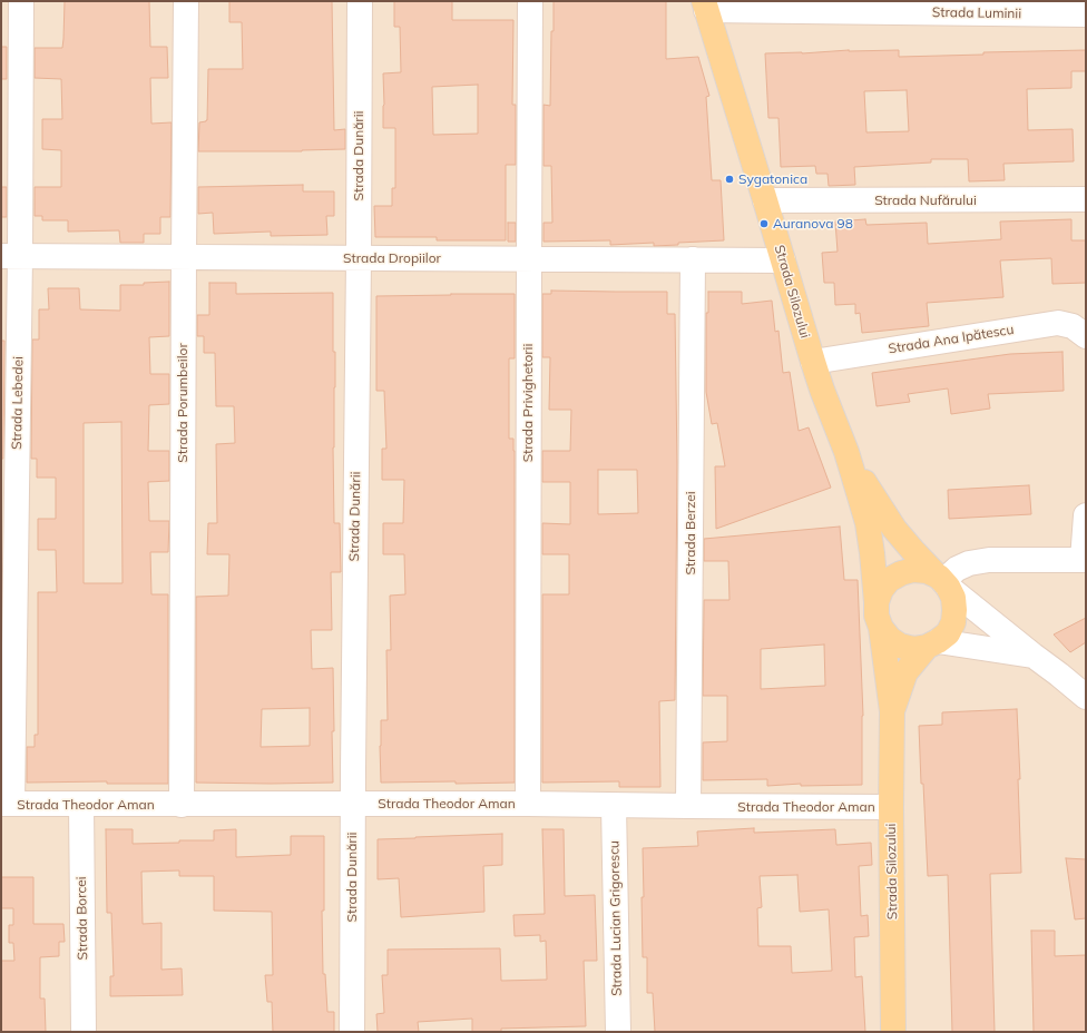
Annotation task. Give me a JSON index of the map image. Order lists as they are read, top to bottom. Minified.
{"streets":{"main road":["Strada Silozului"],"street":["Strada Luminii","Strada Dunării","Strada Nufărului","Strada Dropiilor","Strada Ana Ipătescu","Strada Lebedei","Strada Porumbeilor","Strada Privighetorii","Strada Berzei","Strada Theodor Aman","Strada Borcei","Strada Lucian Grigorescu"]},"crossings":[["Strada Luminii","Strada Silozului"],["Strada Dunării","Strada Dropiilor"],["Strada Dunării","Strada Theodor Aman"],["Strada Nufărului","Strada Silozului"],["Strada Dropiilor","Strada Silozului"],["Strada Dropiilor","Strada Lebedei"],["Strada Dropiilor","Strada Porumbeilor"],["Strada Dropiilor","Strada Privighetorii"],["Strada Dropiilor","Strada Berzei"],["Strada Silozului","Strada Ana Ipătescu"],["Strada Silozului","Strada Theodor Aman"],["Strada Lebedei","Strada Theodor Aman"],["Strada Porumbeilor","Strada Theodor Aman"],["Strada Privighetorii","Strada Theodor Aman"],["Strada Berzei","Strada Theodor Aman"],["Strada Theodor Aman","Strada Borcei"],["Strada Theodor Aman","Strada Lucian Grigorescu"]],"places":["Sygatonica","Auranova 98"]}
